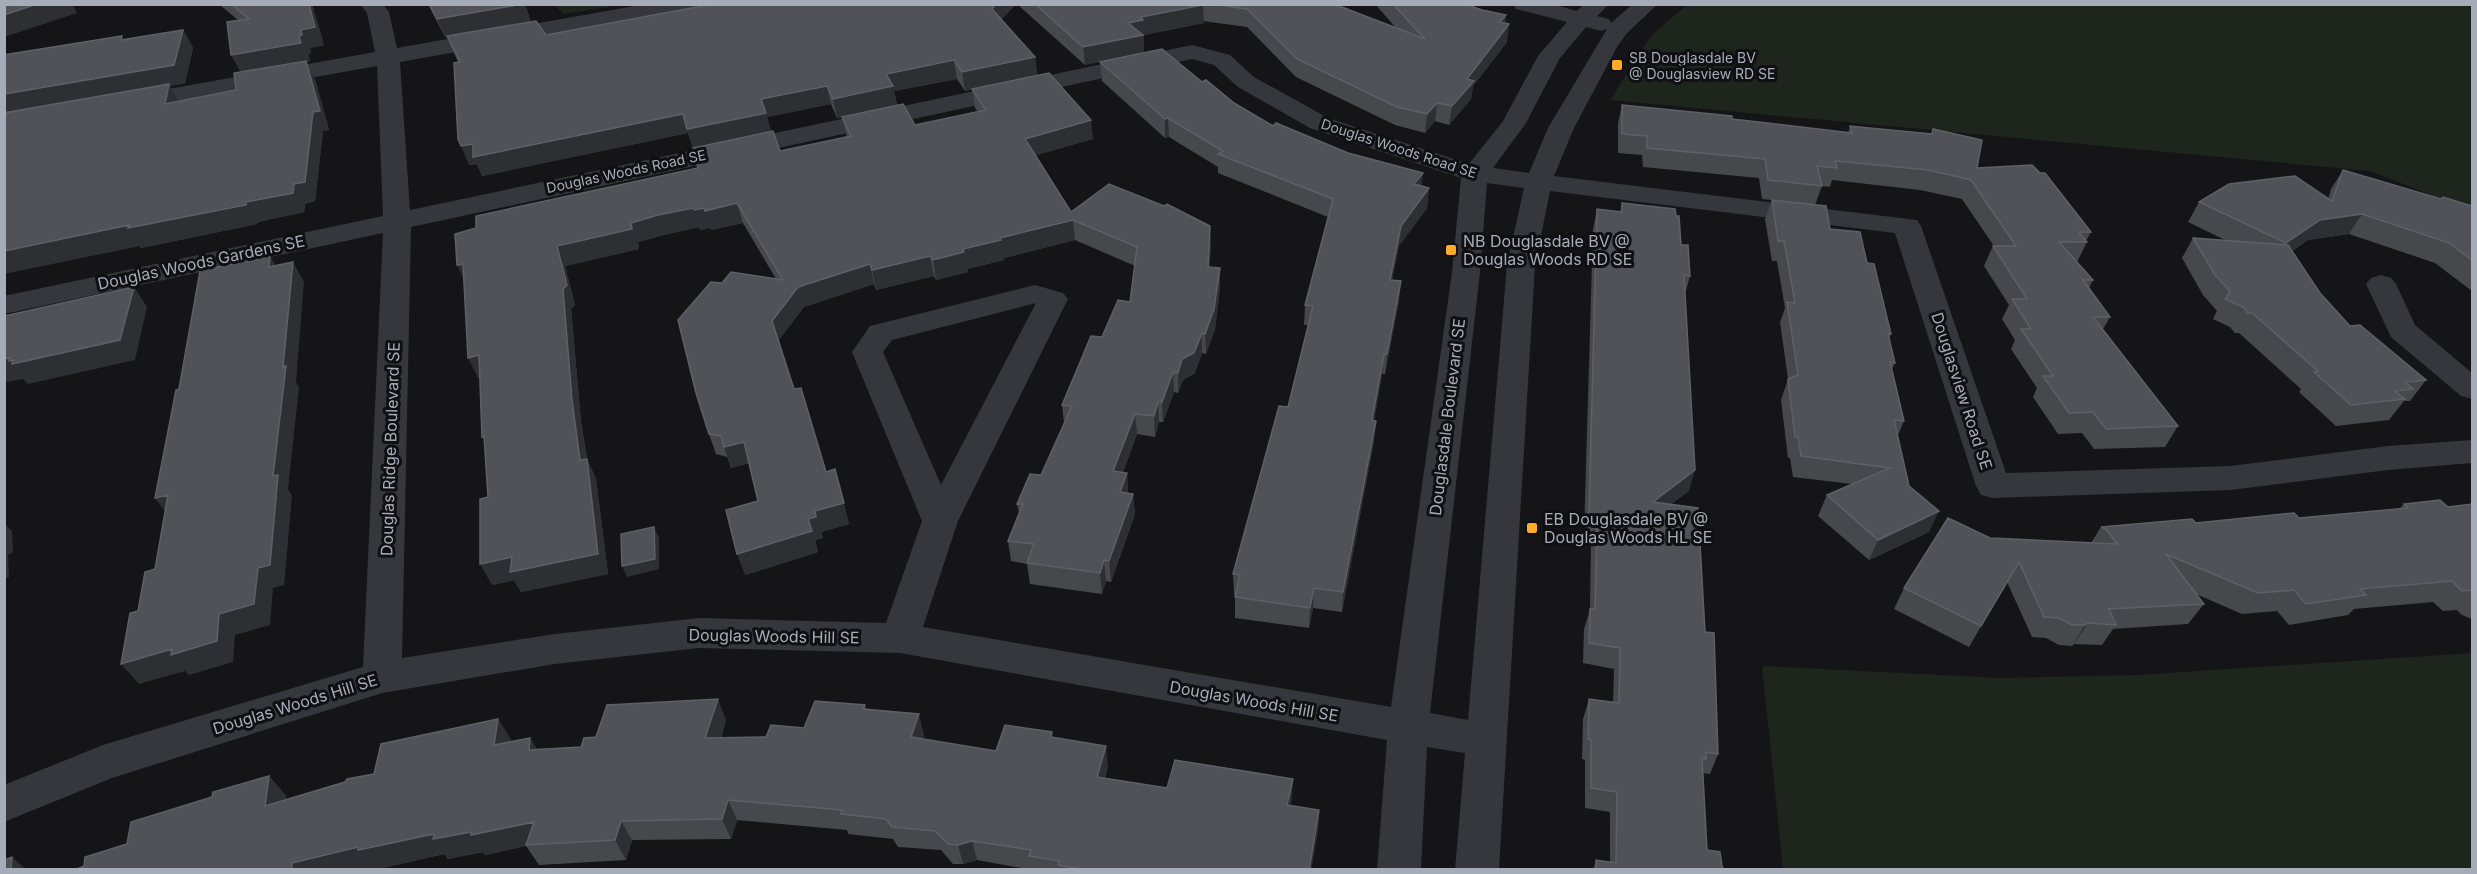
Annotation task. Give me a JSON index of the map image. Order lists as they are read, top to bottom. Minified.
{"streets":{"street":["Douglas Woods Road SE","Douglas Woods Gardens SE","Douglasview Road SE","Douglasdale Boulevard SE","Douglas Ridge Boulevard SE","Douglas Woods Hill SE"]},"crossings":[["Douglas Woods Road SE","Douglas Woods Gardens SE"],["Douglas Woods Road SE","Douglasview Road SE"],["Douglas Woods Road SE","Douglasdale Boulevard SE"],["Douglas Woods Road SE","Douglas Ridge Boulevard SE"],["Douglas Woods Gardens SE","Douglas Ridge Boulevard SE"],["Douglasdale Boulevard SE","Douglas Woods Hill SE"],["Douglas Ridge Boulevard SE","Douglas Woods Hill SE"]],"places":{"transit":["SB Douglasdale BV @ Douglasview RD SE","NB Douglasdale BV @ Douglas Woods RD SE","EB Douglasdale BV @ Douglas Woods HL SE"]}}
